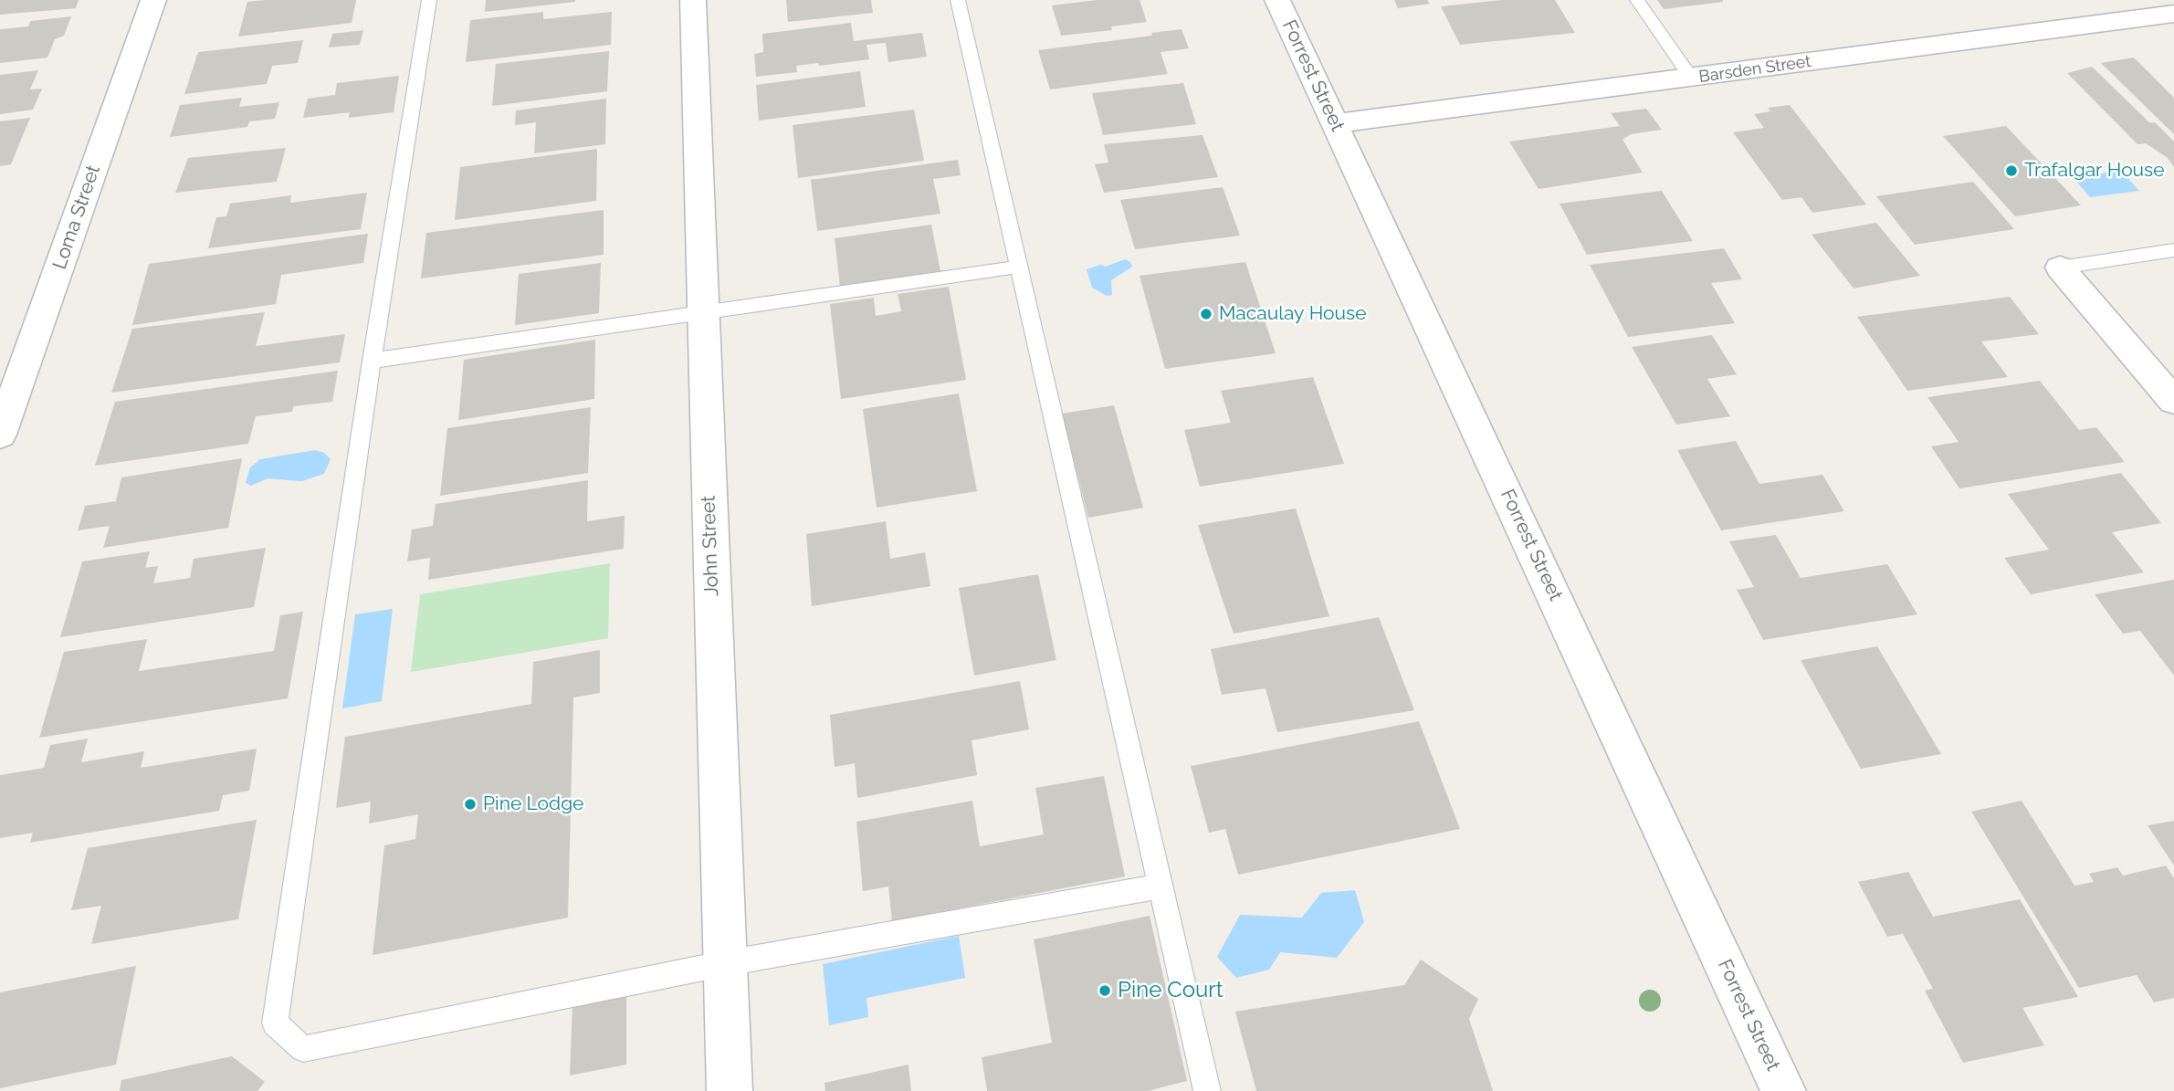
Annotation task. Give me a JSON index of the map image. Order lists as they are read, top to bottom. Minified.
{"streets":{"street":["Barsden Street","Forrest Street","Loma Street","John Street"]},"crossings":[["Barsden Street","Forrest Street"]],"places":["Trafalgar House","Macaulay House","Pine Lodge","Pine Court"]}
